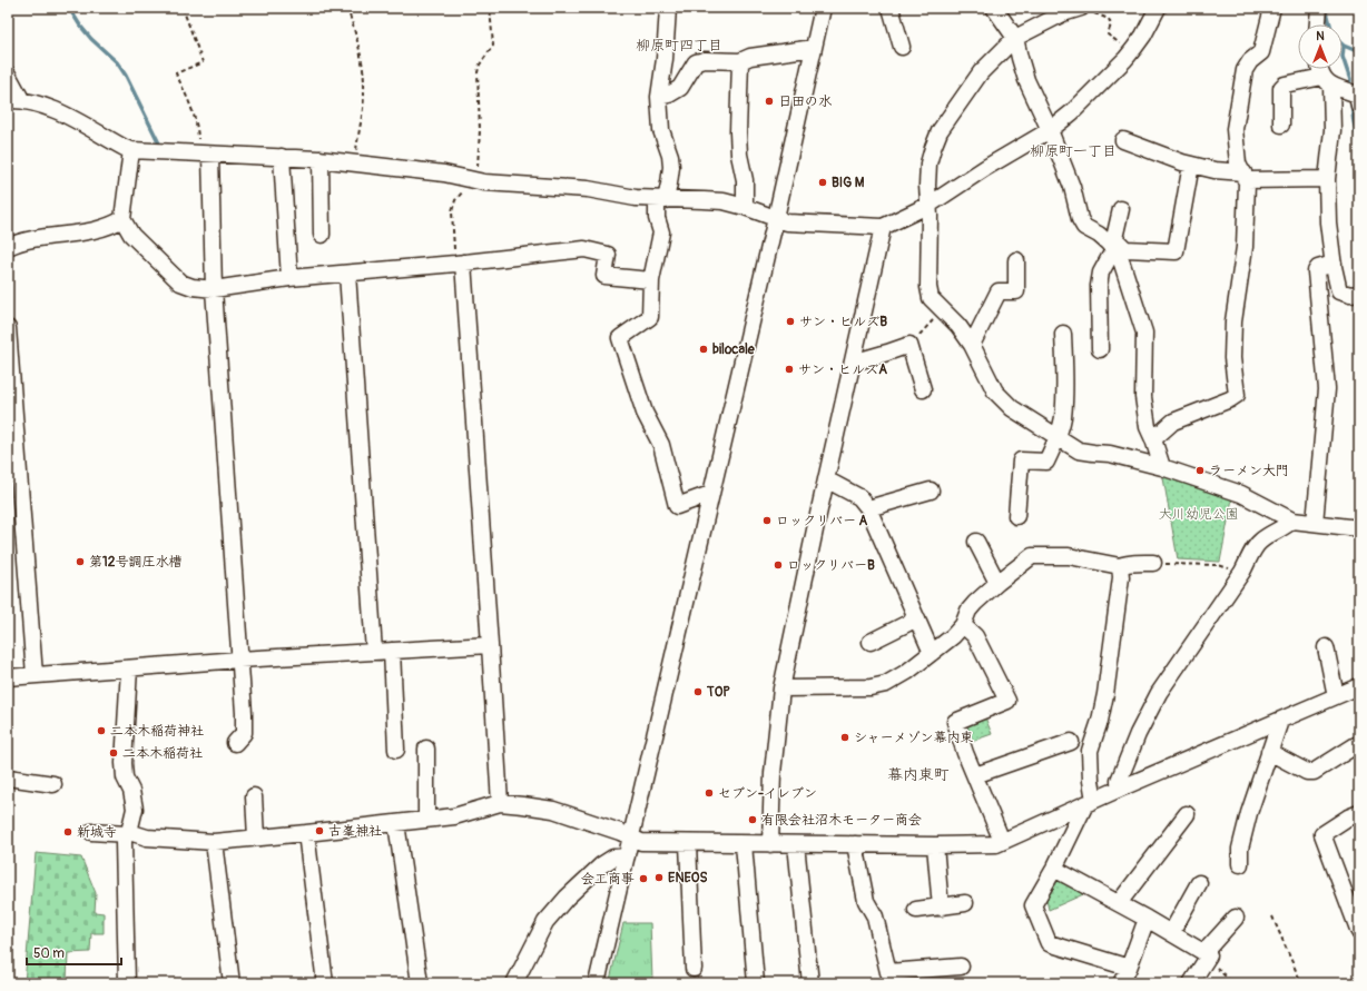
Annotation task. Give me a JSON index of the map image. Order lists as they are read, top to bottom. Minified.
{"districts":["柳原町四丁目","柳原町一丁目","幕内東町"],"parks":["大川幼児公園"],"places":["日田の水","BIG M","サン・ヒルズB","bilocale","サン・ヒルズA","ラーメン大門","ロックリバー A","第12号調圧水槽","ロックリバーB","TOP","二本木稲荷神社","シャーメゾン幕内東","二本木稲荷社","セブン-イレブン","有限会社沼木モーター商会","古峯神社","新城寺","ENEOS","会工商事"],"scale_bar":"50 m","north":"top"}
